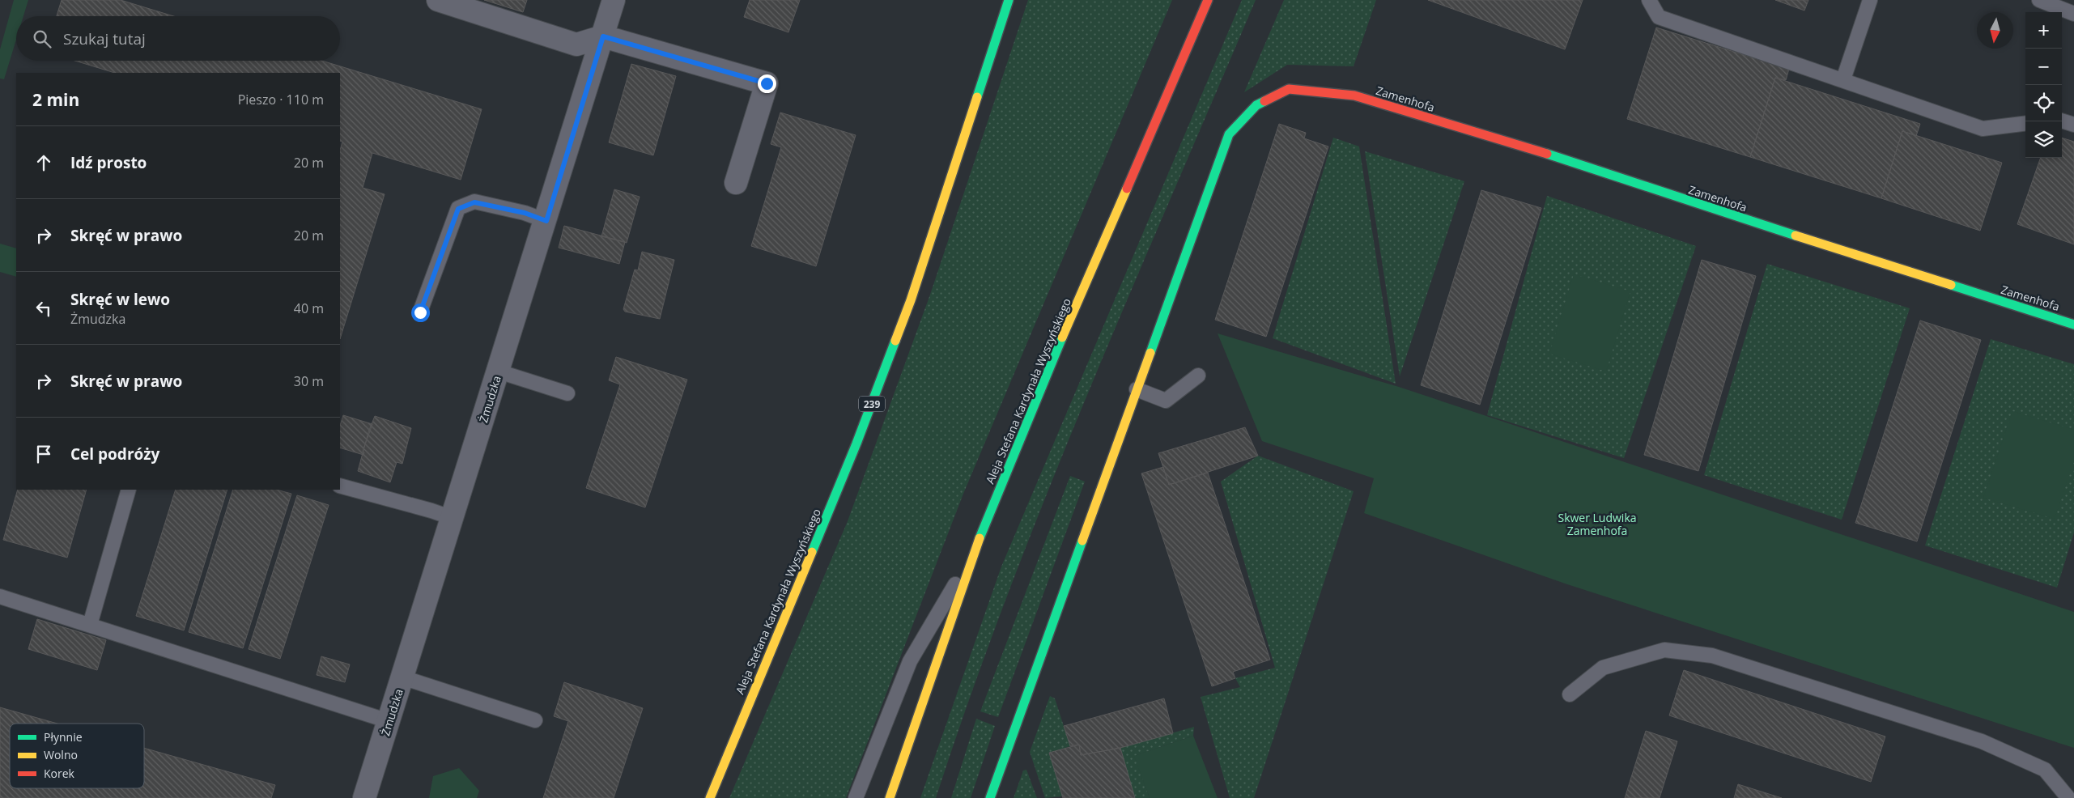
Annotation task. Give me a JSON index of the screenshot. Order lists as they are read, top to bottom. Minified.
{"streets":{"main road":["Zamenhofa","Aleja Stefana Kardynała Wyszyńskiego","239"],"street":["Żmudzka"]},"parks":["Skwer Ludwika Zamenhofa"],"legend":["Płynnie","Wolno","Korek"],"north":"bottom","page":{"map_buttons":["+","−"],"search":"Szukaj tutaj","heading":["2 min","Pieszo · 110 m"],"list":[["Idź prosto","20 m"],["Skręć w prawo","20 m"],["Skręć w lewo","Żmudzka","40 m"],["Skręć w prawo","30 m"],"Cel podróży"]}}
